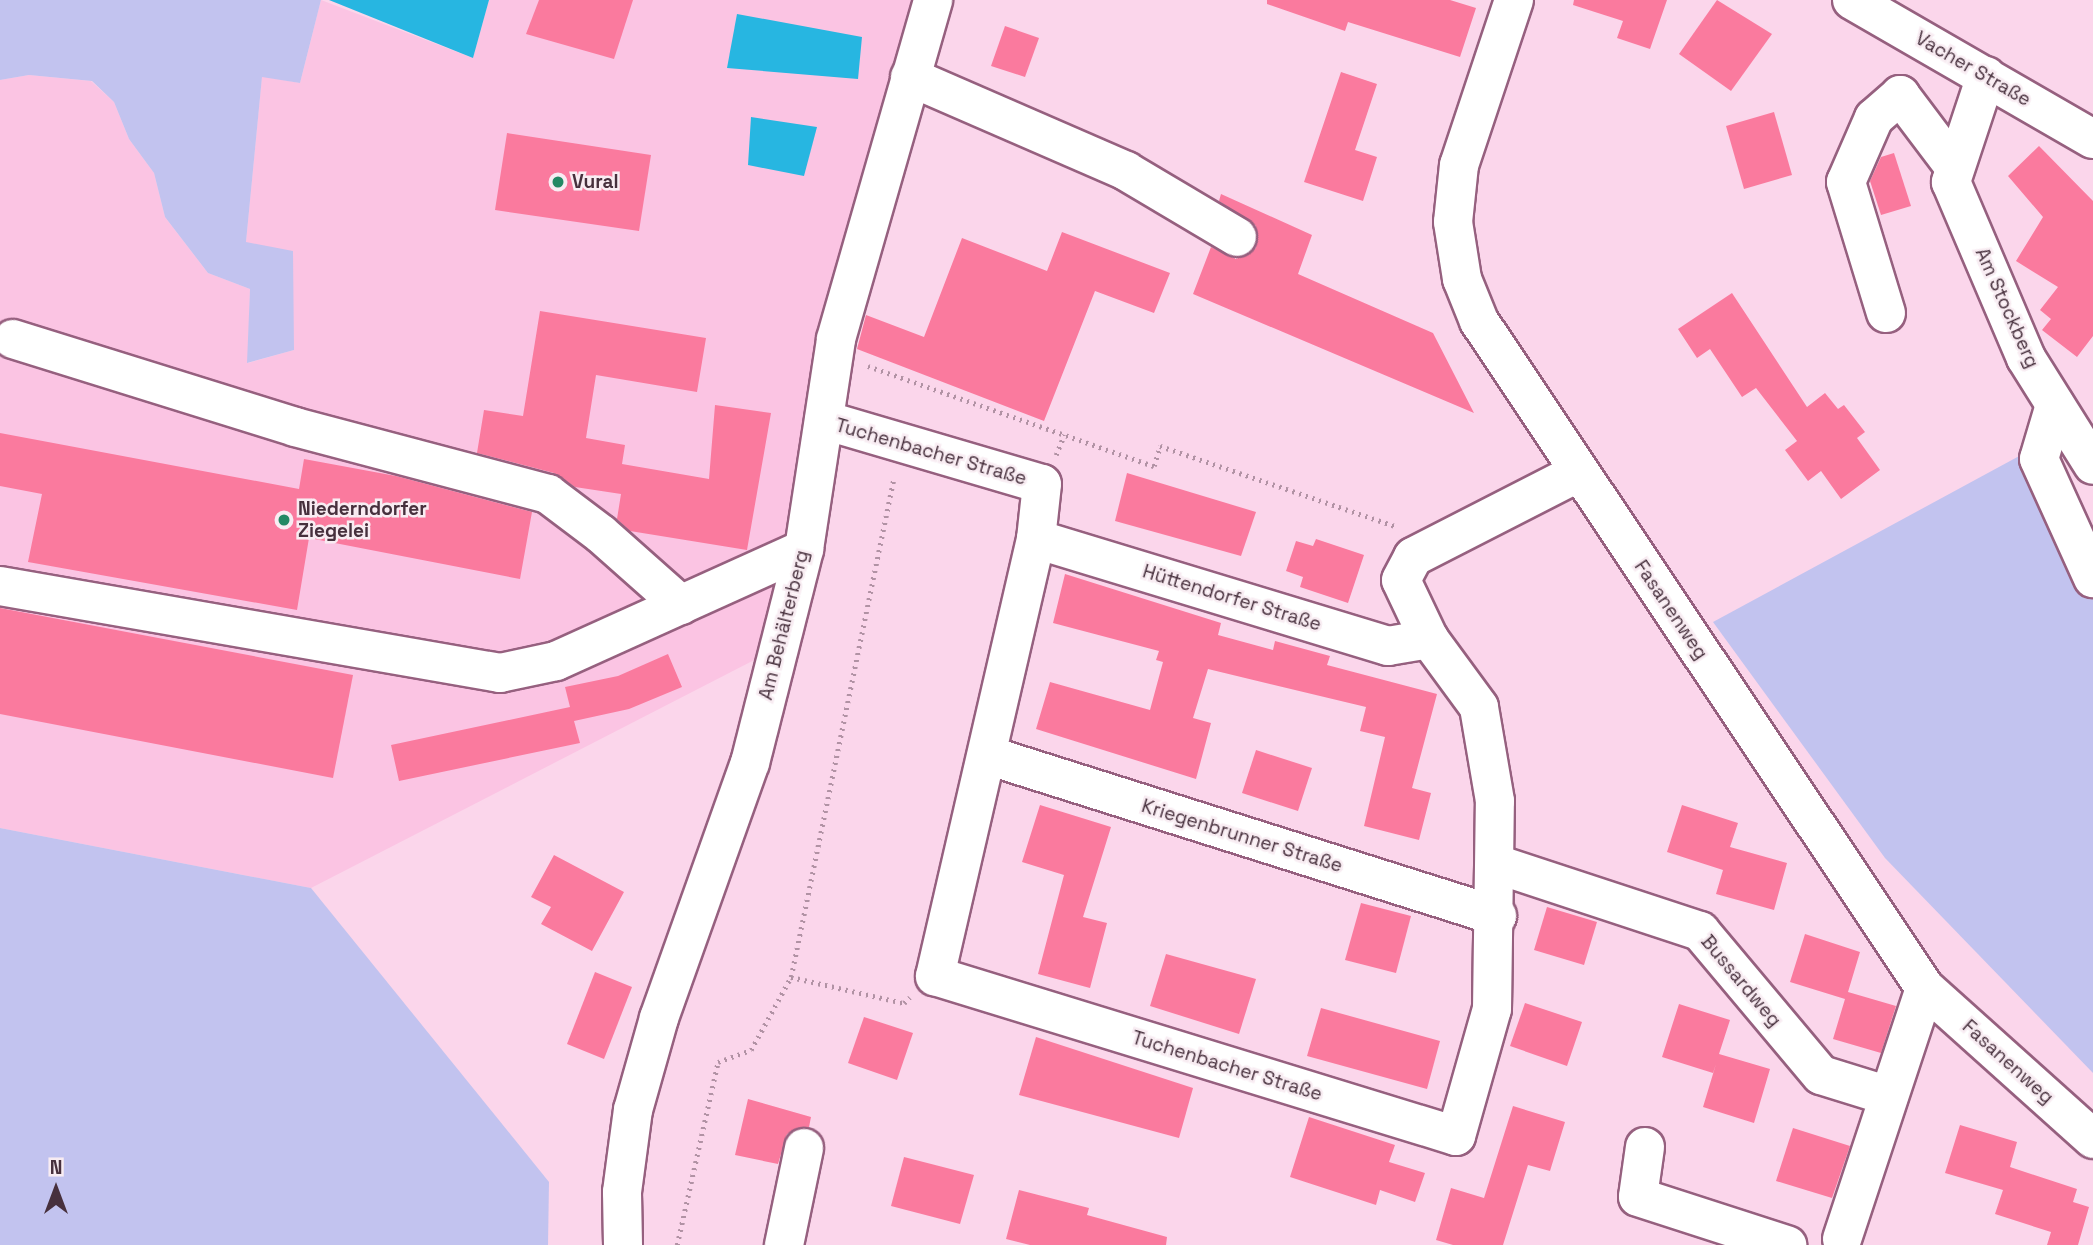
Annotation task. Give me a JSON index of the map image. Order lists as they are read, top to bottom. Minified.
{"streets":{"street":["Vacher Straße","Am Stockberg","Tuchenbacher Straße","Hüttendorfer Straße","Fasanenweg","Am Behälterberg","Kriegenbrunner Straße","Bussardweg"]},"crossings":[["Vacher Straße","Am Stockberg"],["Tuchenbacher Straße","Hüttendorfer Straße"],["Tuchenbacher Straße","Fasanenweg"],["Tuchenbacher Straße","Am Behälterberg"],["Tuchenbacher Straße","Kriegenbrunner Straße"],["Tuchenbacher Straße","Bussardweg"]],"places":["Vural","Niederndorfer Ziegelei"],"north":"top"}
